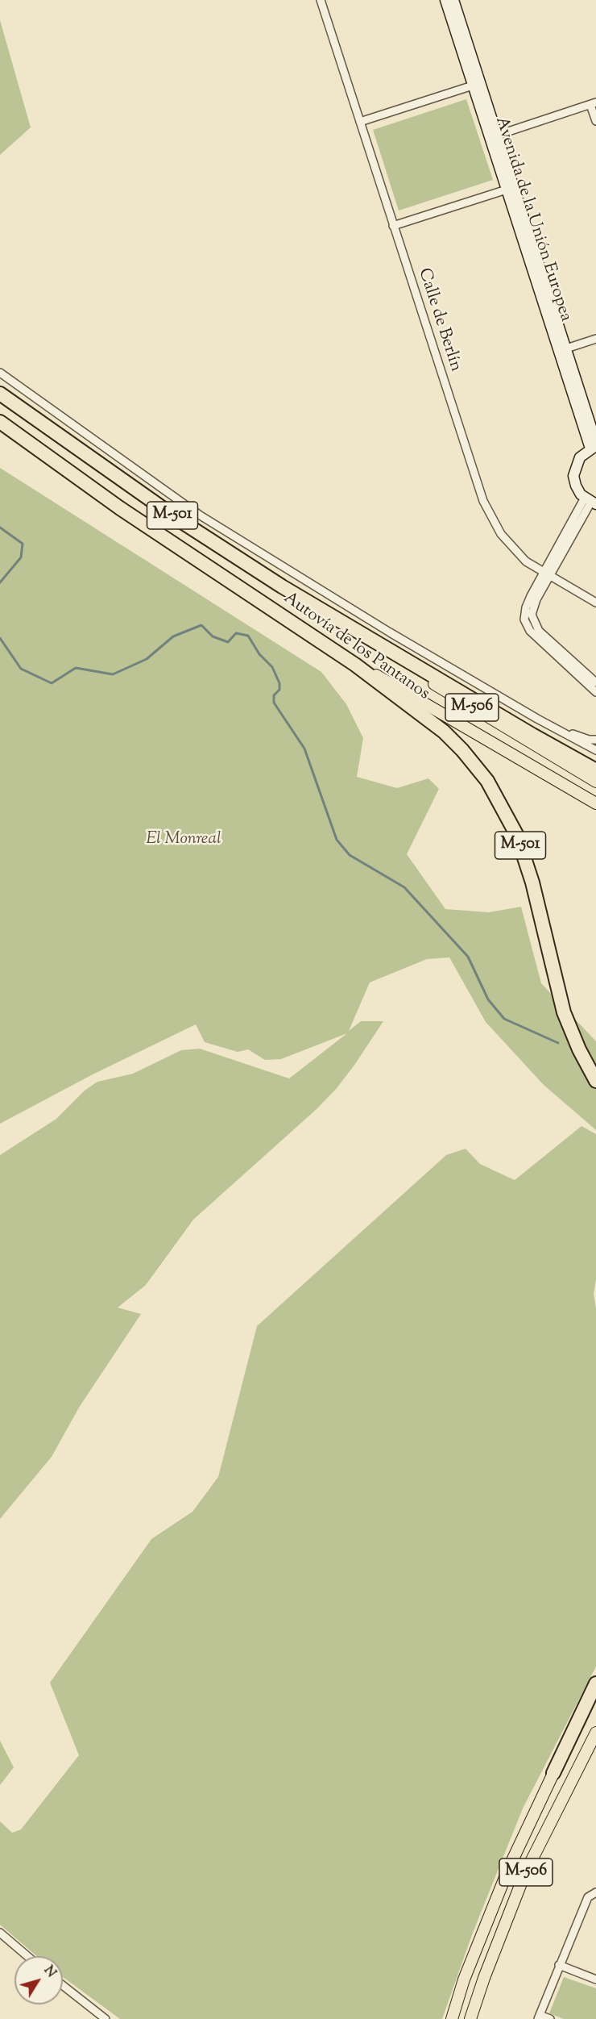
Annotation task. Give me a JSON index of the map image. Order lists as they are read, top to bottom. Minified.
{"streets":{"highway":["M-501","Autovía de los Pantanos"],"main road":["M-506"],"street":["Avenida de la Unión Europea","Calle de Berlín"]},"crossings":[["Autovía de los Pantanos","M-506"]],"parks":["El Monreal"],"north":"top right"}
